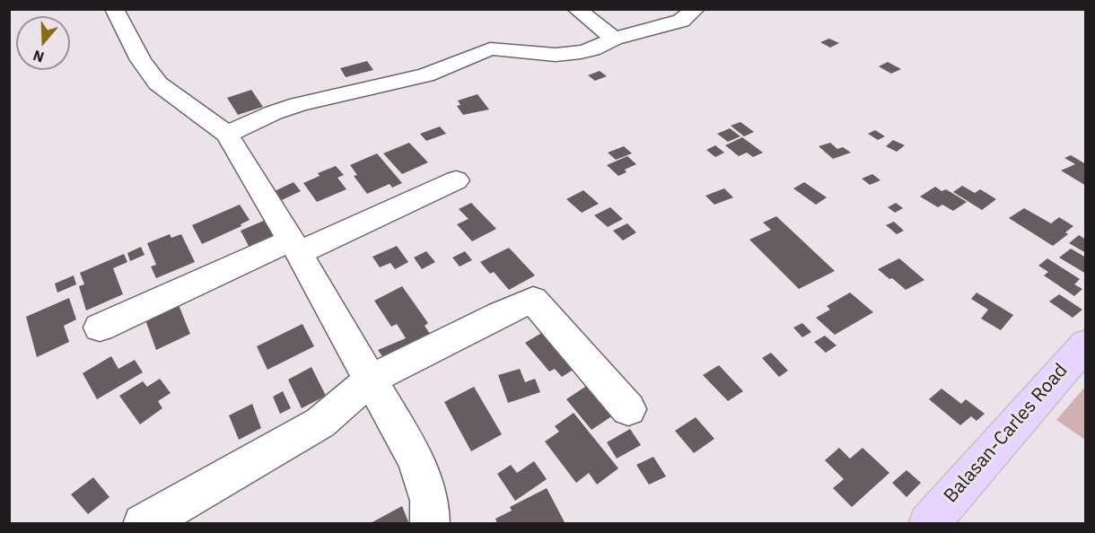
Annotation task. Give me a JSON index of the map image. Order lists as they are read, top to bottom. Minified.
{"streets":{"main road":["Balasan-Carles Road"]},"north":"bottom"}
